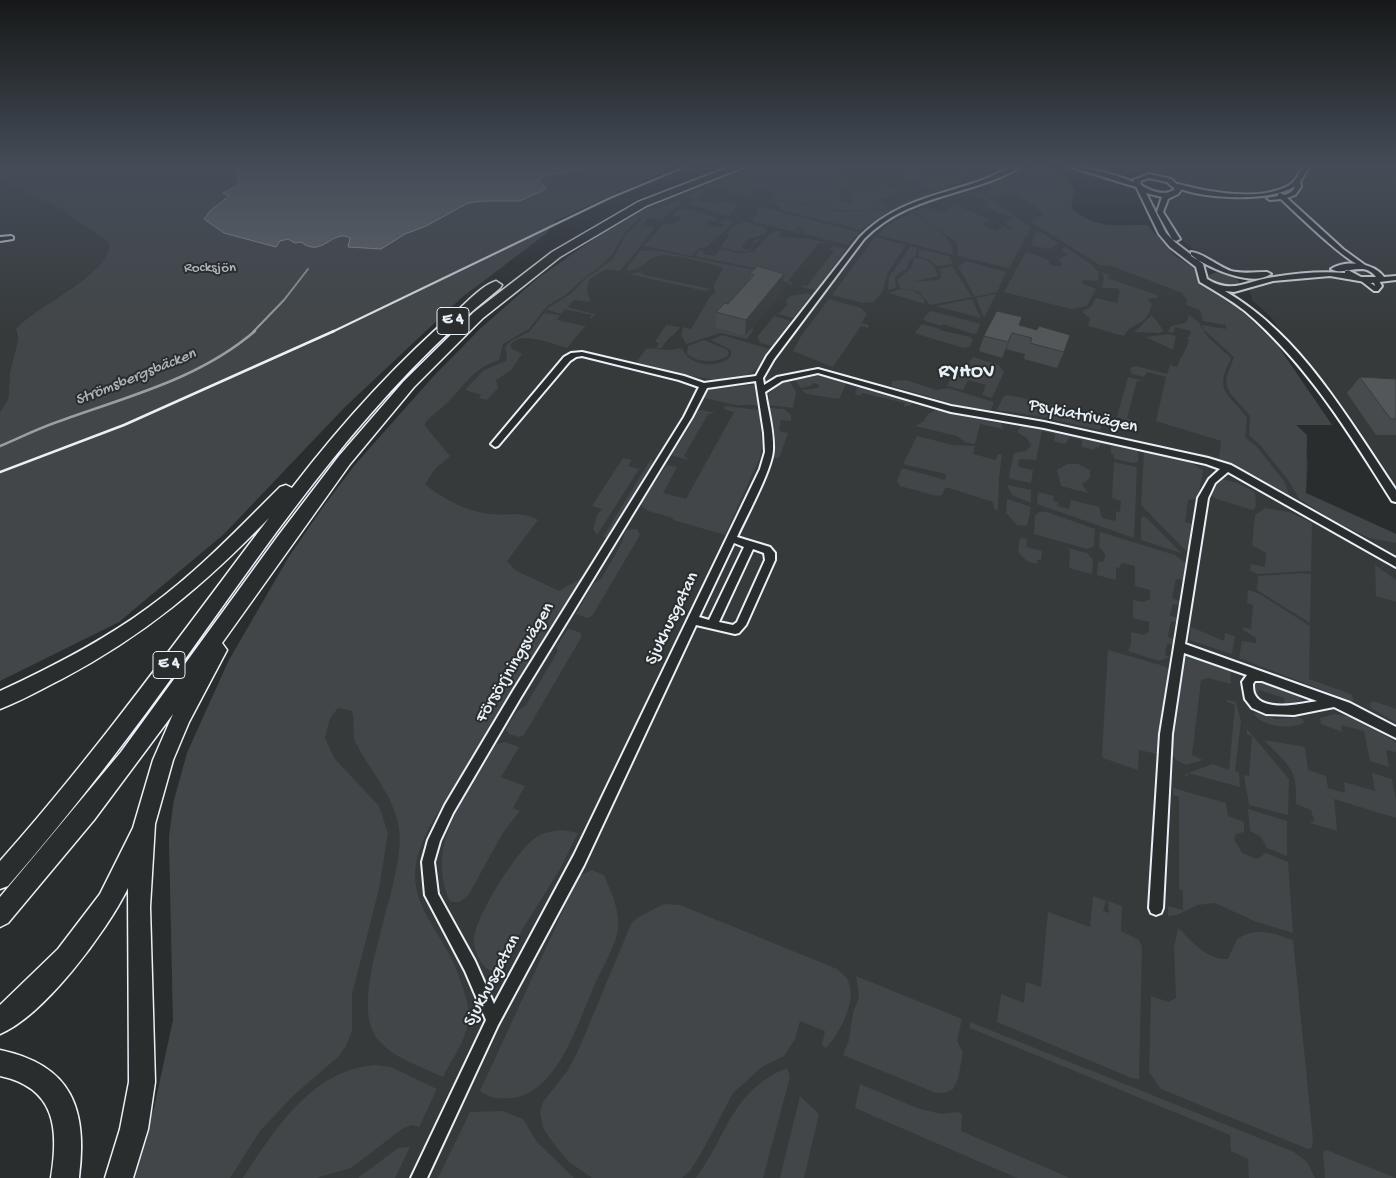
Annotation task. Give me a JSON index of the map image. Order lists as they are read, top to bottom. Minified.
{"streets":{"highway":["E 4"],"street":["Psykiatrivägen","Sjukhusgatan","Försörjningsvägen"]},"crossings":[["Psykiatrivägen","Sjukhusgatan"],["Sjukhusgatan","Försörjningsvägen"]],"districts":["RYHOV"],"water":["Strömsbergsbäcken"],"parks":["Rocksjön"]}
